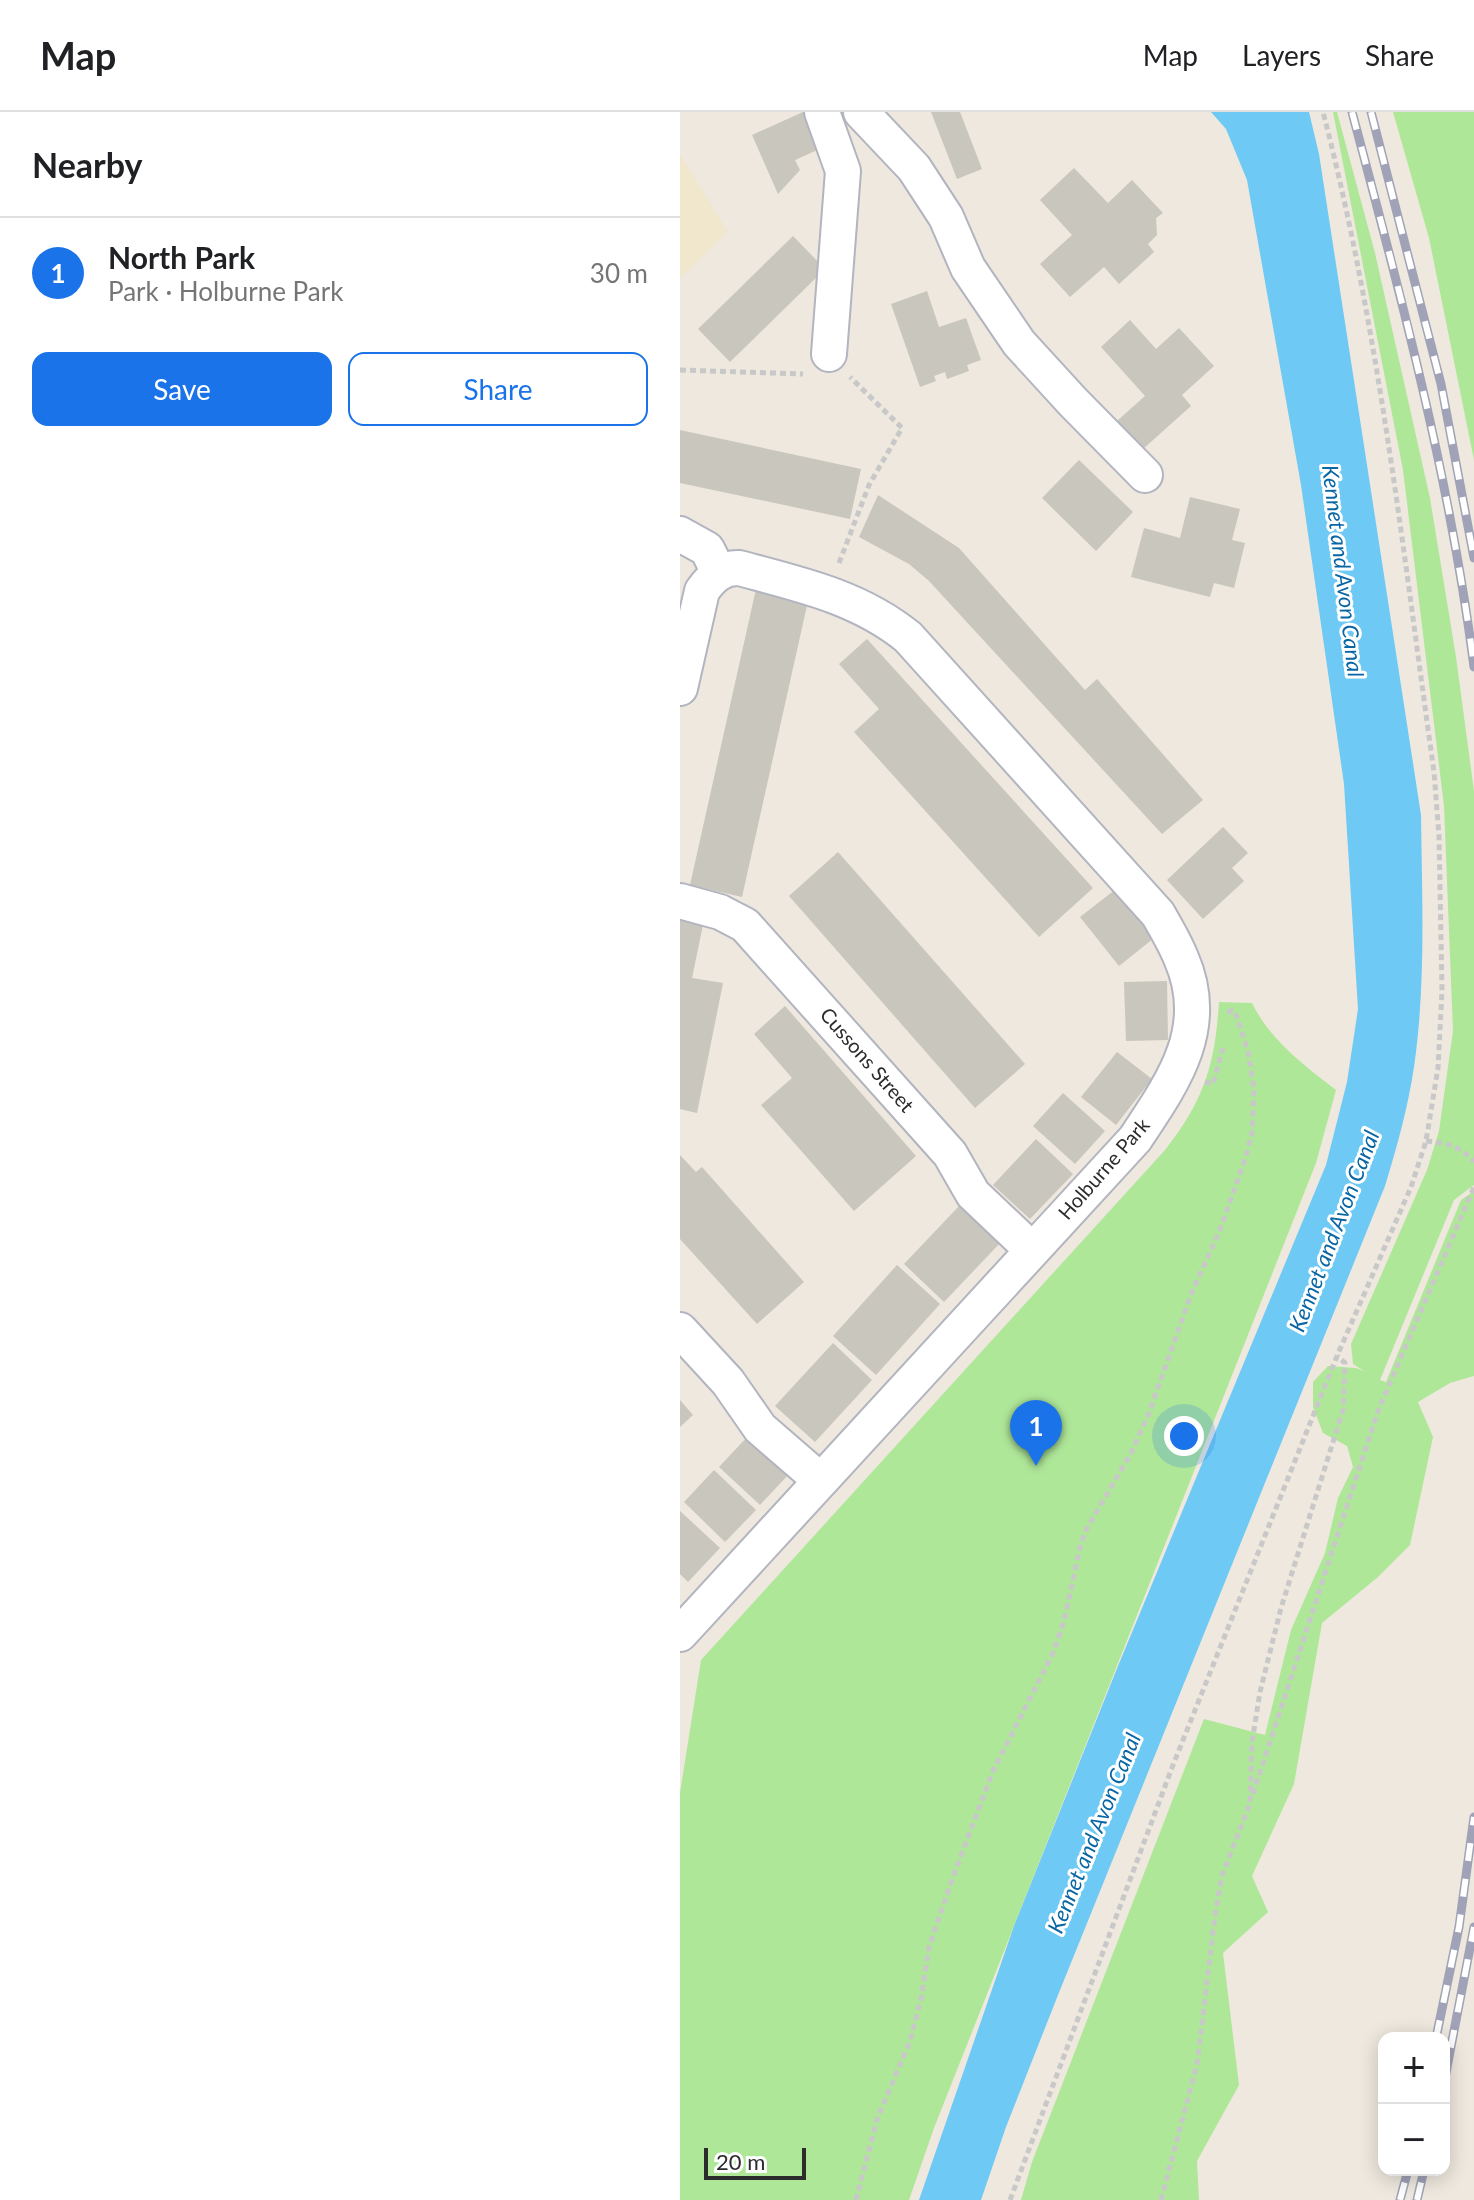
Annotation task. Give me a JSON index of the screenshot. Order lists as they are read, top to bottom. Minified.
{"streets":{"street":["Cussons Street","Holburne Park"]},"crossings":[["Cussons Street","Holburne Park"]],"water":["Kennet and Avon Canal"],"scale_bar":"20 m","page":{"header":"Map","nav":["Map","Layers","Share"],"heading":"Nearby","list":[{"mark":"1","name":"North Park","note":"Park · Holburne Park","value":"30 m"}],"buttons":["Save","Share"],"pins":"1","map_buttons":["+","−"],"scale":"20 m"}}
